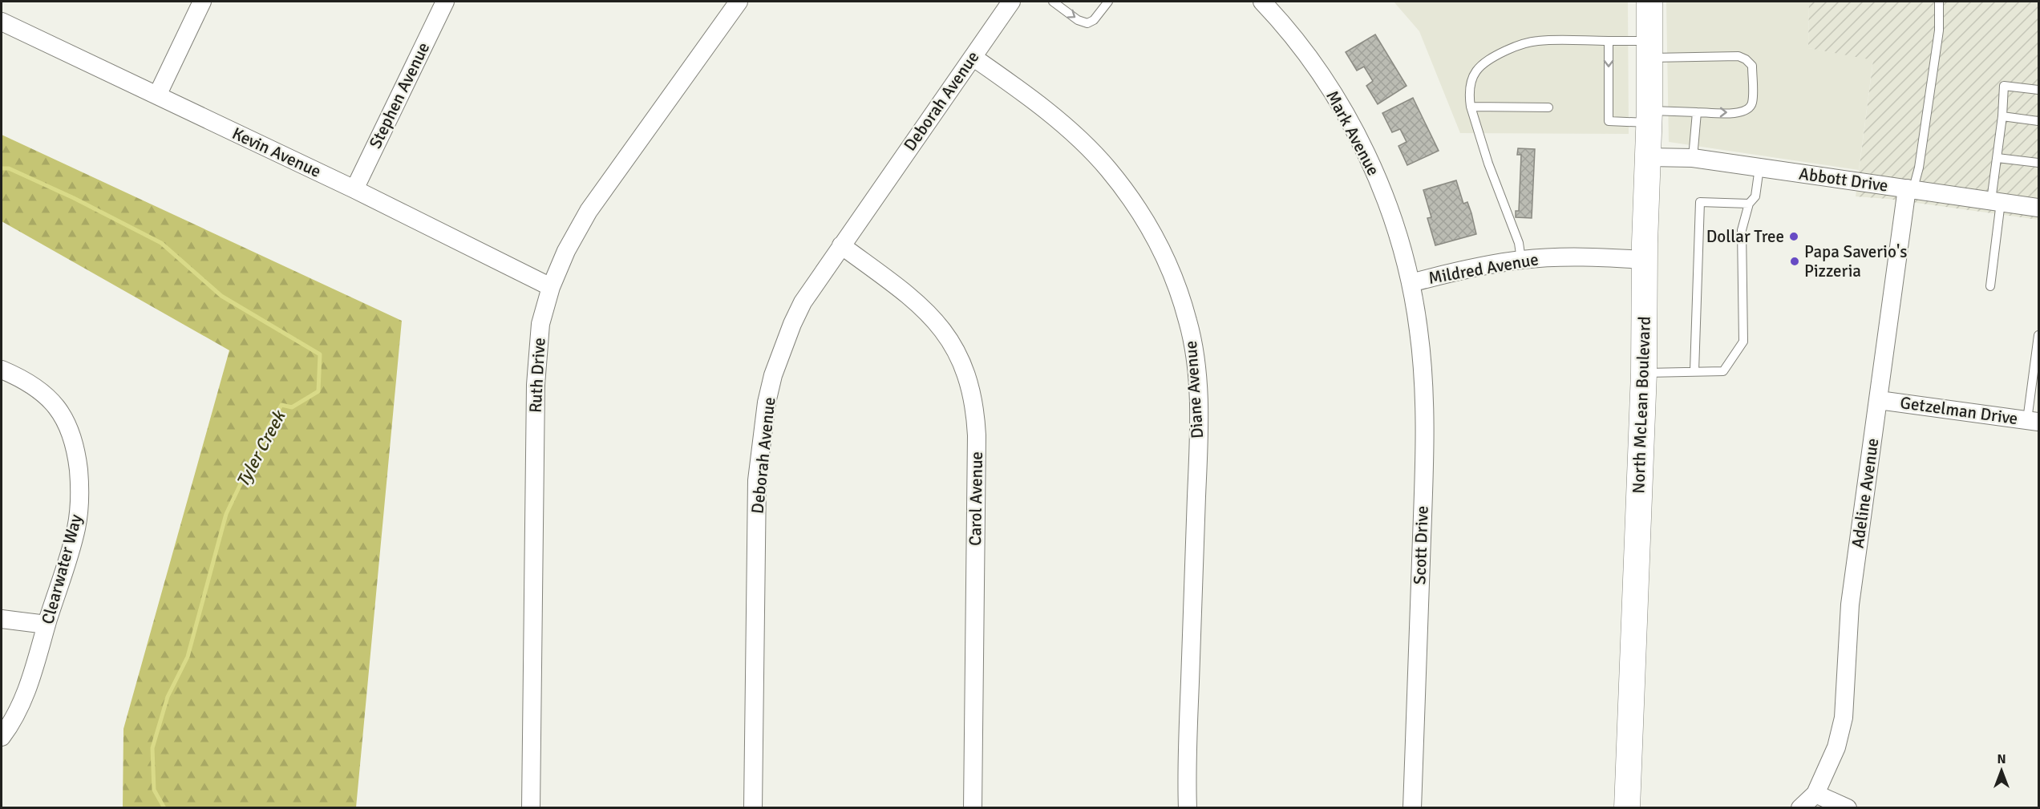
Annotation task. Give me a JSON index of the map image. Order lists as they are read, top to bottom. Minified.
{"streets":{"main road":["North McLean Boulevard"],"street":["Stephen Avenue","Deborah Avenue","Mark Avenue","Kevin Avenue","Abbott Drive","Mildred Avenue","Ruth Drive","Diane Avenue","Getzelman Drive","Adeline Avenue","Carol Avenue","Scott Drive","Clearwater Way"]},"crossings":[["Stephen Avenue","Kevin Avenue"],["Deborah Avenue","Diane Avenue"],["Deborah Avenue","Carol Avenue"],["Mark Avenue","Mildred Avenue"],["Mark Avenue","Scott Drive"],["Kevin Avenue","Ruth Drive"],["Abbott Drive","North McLean Boulevard"],["Abbott Drive","Adeline Avenue"],["Mildred Avenue","North McLean Boulevard"],["Mildred Avenue","Scott Drive"],["Getzelman Drive","Adeline Avenue"]],"water":["Tyler Creek"],"places":["Dollar Tree","Papa Saverio's Pizzeria"],"north":"top"}
